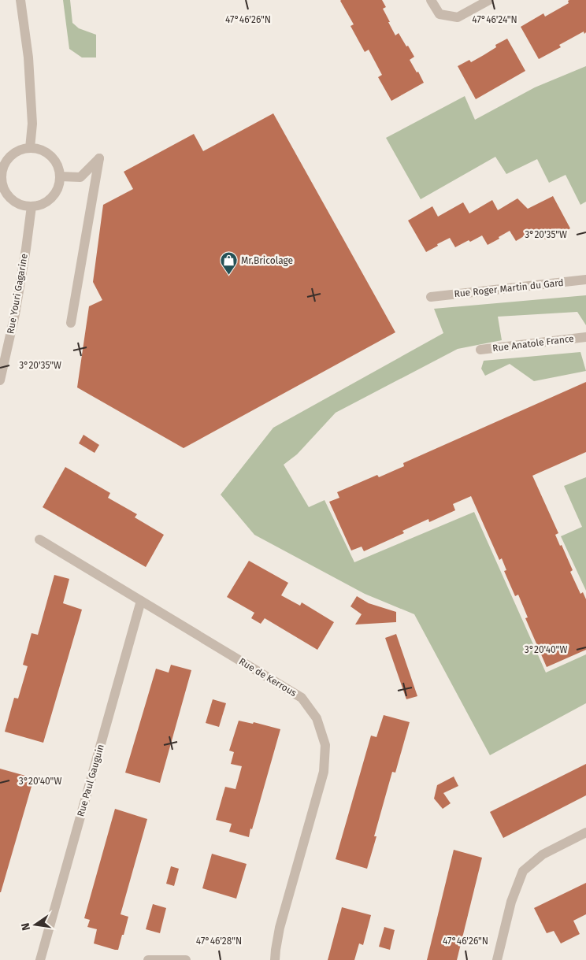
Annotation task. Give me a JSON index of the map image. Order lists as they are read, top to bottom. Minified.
{"streets":{"street":["Rue Roger Martin du Gard","Rue Youri Gagarine","Rue Anatole France","Rue de Kerrous","Rue Paul Gauguin"]},"crossings":[["Rue de Kerrous","Rue Paul Gauguin"]],"places":{"shop":["Mr.Bricolage"]},"north":"left","coordinates":["47°46'26\"N","47°46'24\"N","3°20'35\"W","3°20'40\"W","47°46'28\"N"]}
